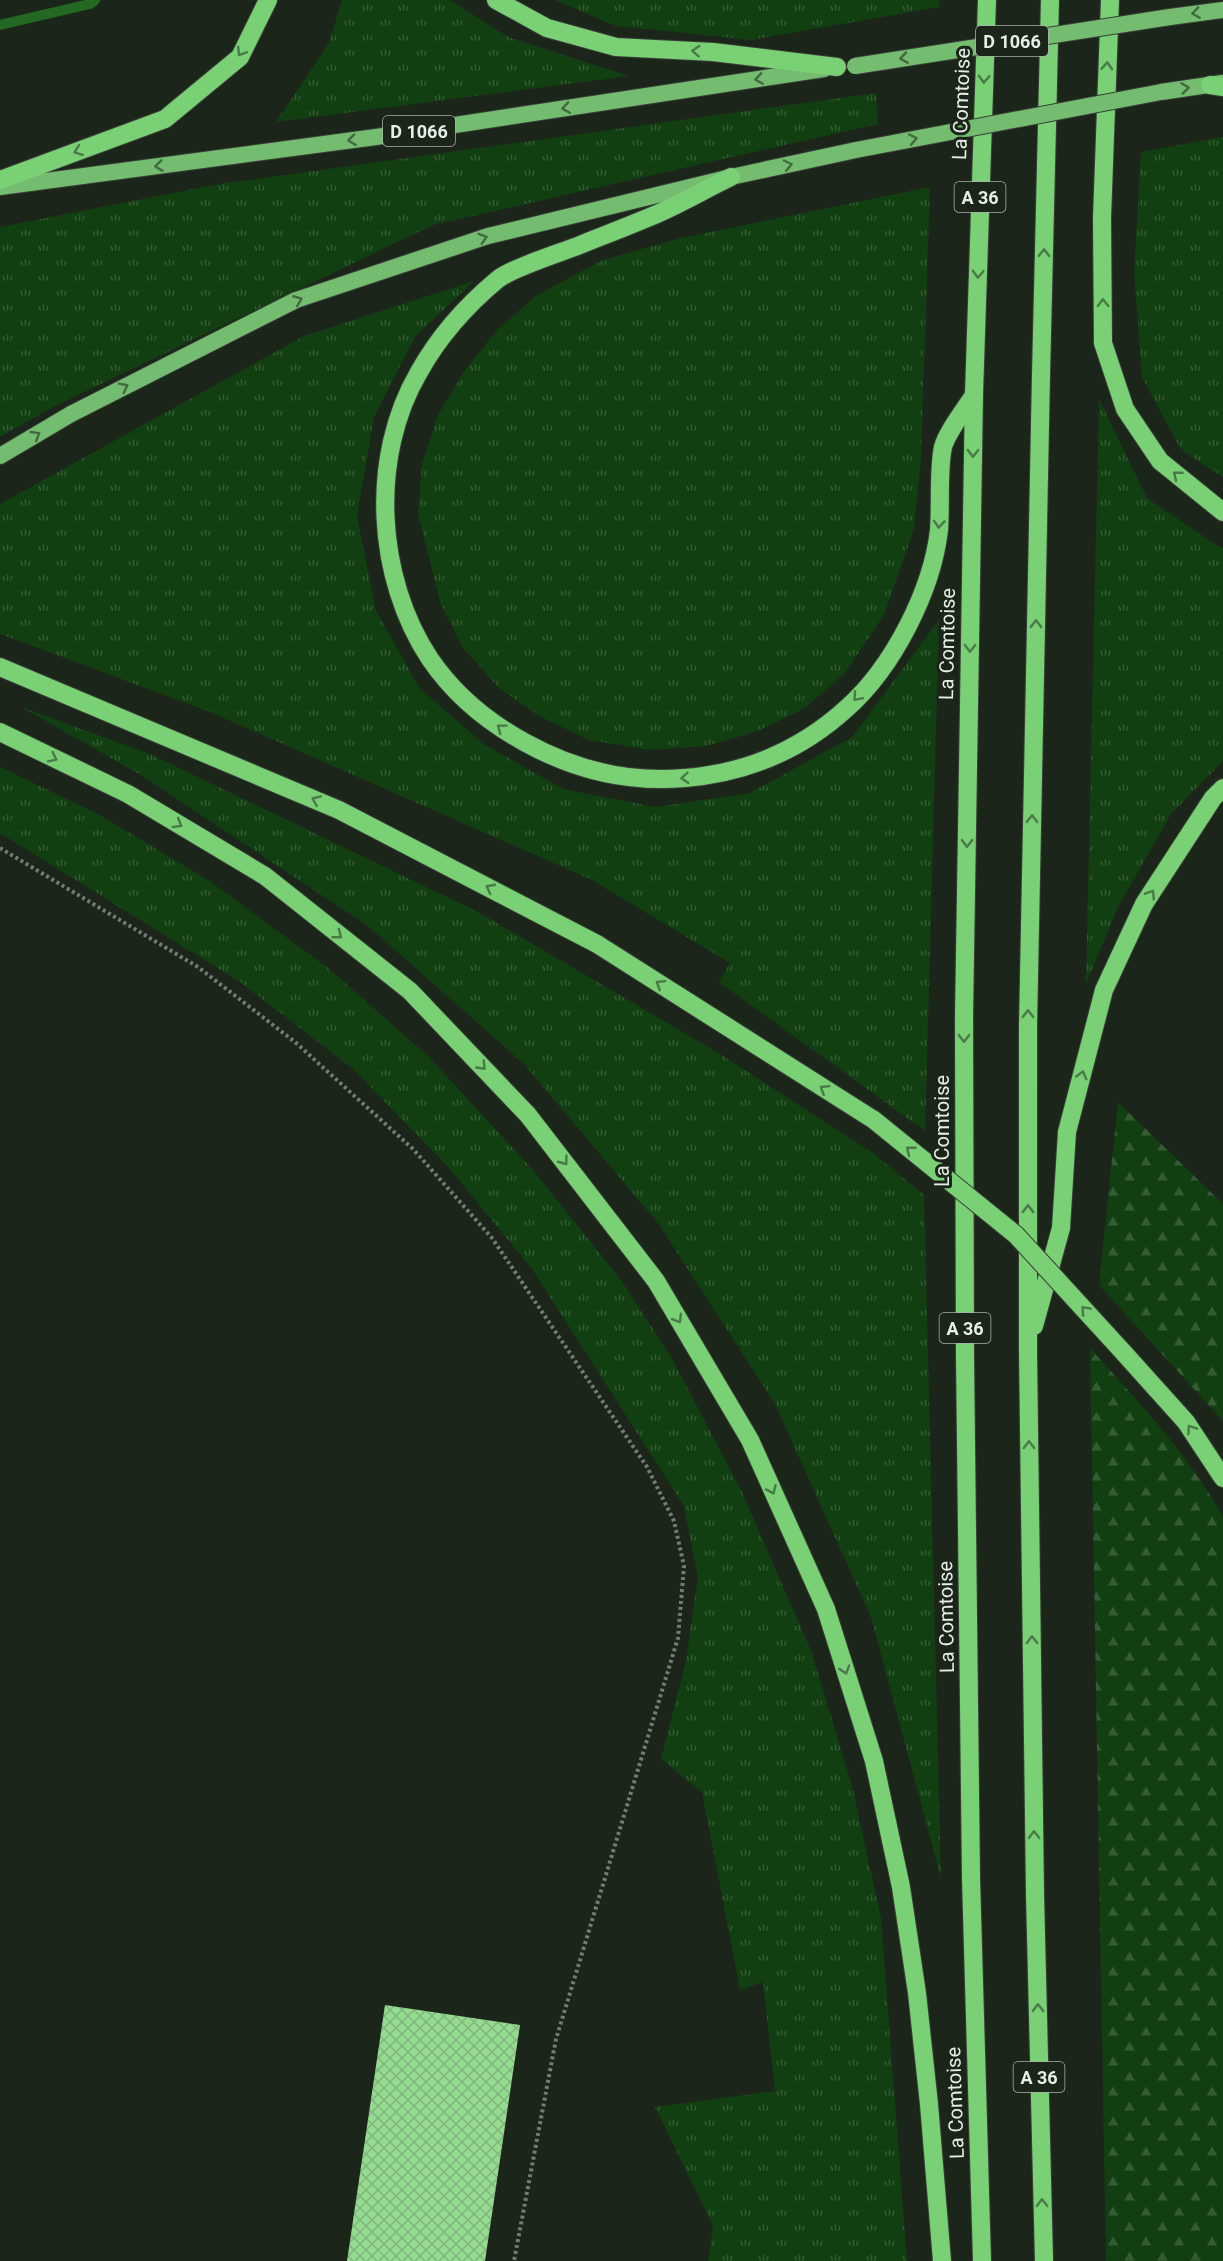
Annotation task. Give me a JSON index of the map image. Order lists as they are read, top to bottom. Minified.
{"streets":{"highway":["D 1066","La Comtoise","A 36"]}}
